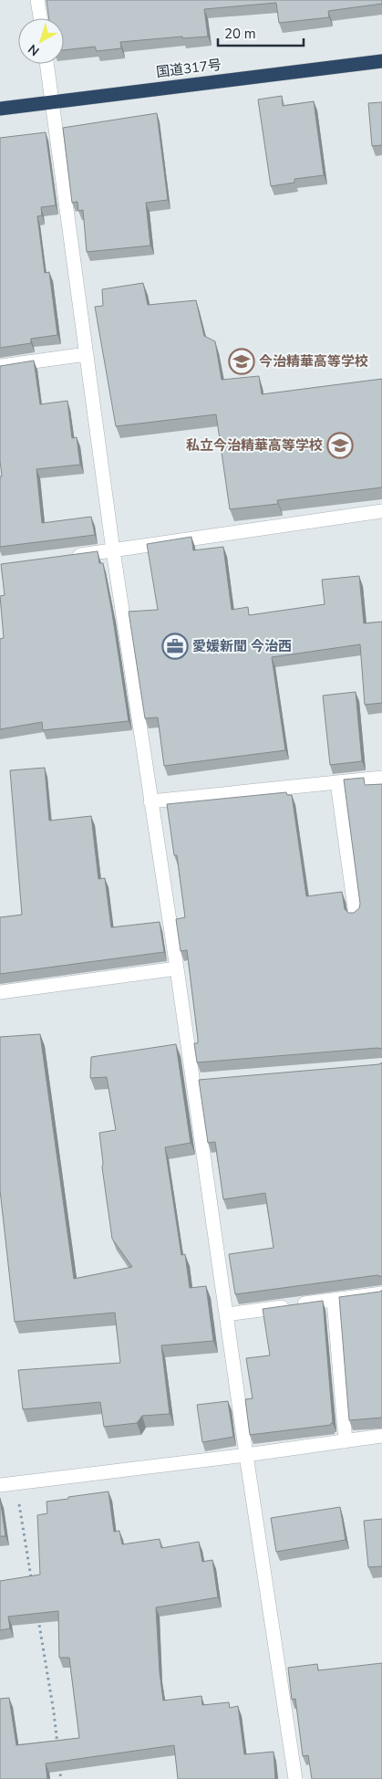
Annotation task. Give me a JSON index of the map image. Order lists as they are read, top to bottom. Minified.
{"streets":{"highway":["国道317号"]},"places":{"school or university":["今治精華高等学校","私立今治精華高等学校"],"office":["愛媛新聞 今治西"]},"scale_bar":"20 m","north":"bottom left"}
